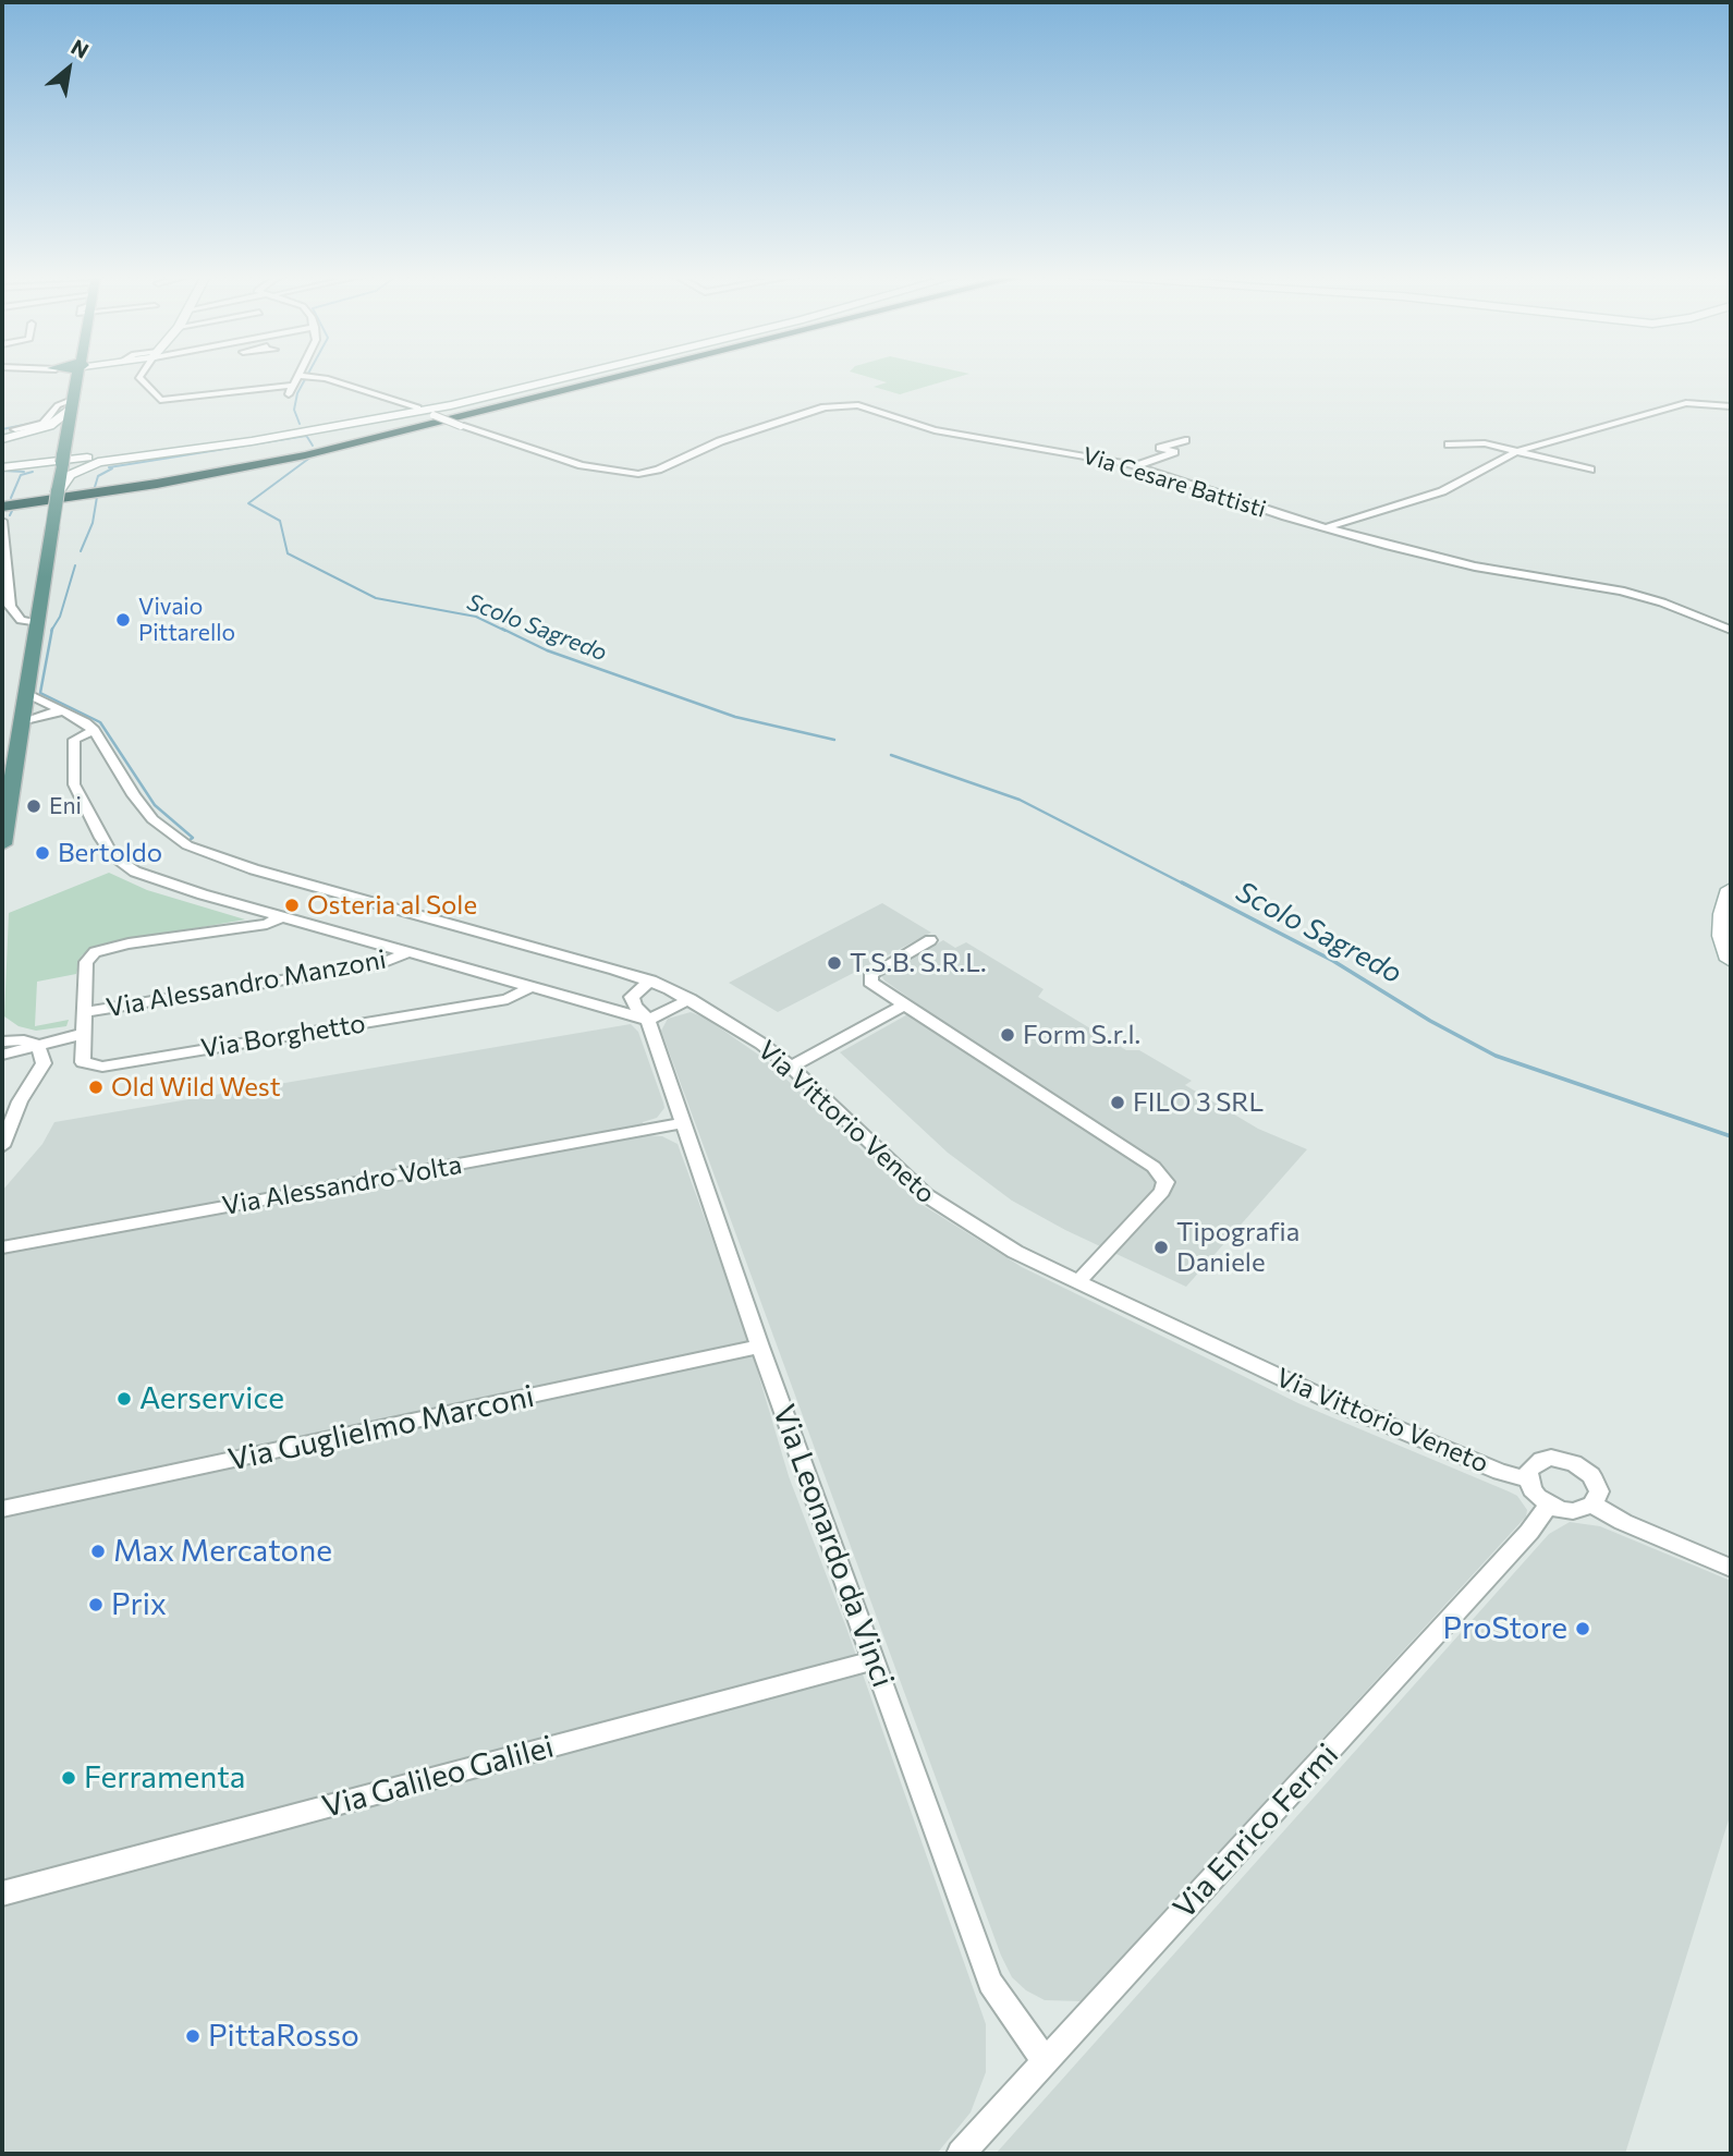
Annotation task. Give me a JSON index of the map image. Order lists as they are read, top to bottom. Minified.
{"streets":{"street":["Via Cesare Battisti","Via Alessandro Manzoni","Via Borghetto","Via Vittorio Veneto","Via Alessandro Volta","Via Guglielmo Marconi","Via Leonardo da Vinci","Via Galileo Galilei","Via Enrico Fermi"]},"crossings":[["Via Alessandro Manzoni","Via Borghetto"],["Via Vittorio Veneto","Via Enrico Fermi"],["Via Alessandro Volta","Via Leonardo da Vinci"],["Via Guglielmo Marconi","Via Leonardo da Vinci"],["Via Leonardo da Vinci","Via Galileo Galilei"],["Via Leonardo da Vinci","Via Enrico Fermi"]],"water":["Scolo Sagredo"],"places":["Vivaio Pittarello","Eni","Bertoldo","Osteria al Sole","T.S.B. S.R.L.","Form S.r.l.","Old Wild West","FILO 3 SRL","Tipografia Daniele","Aerservice","Max Mercatone","Prix","ProStore","Ferramenta","PittaRosso"],"north":"top right"}
